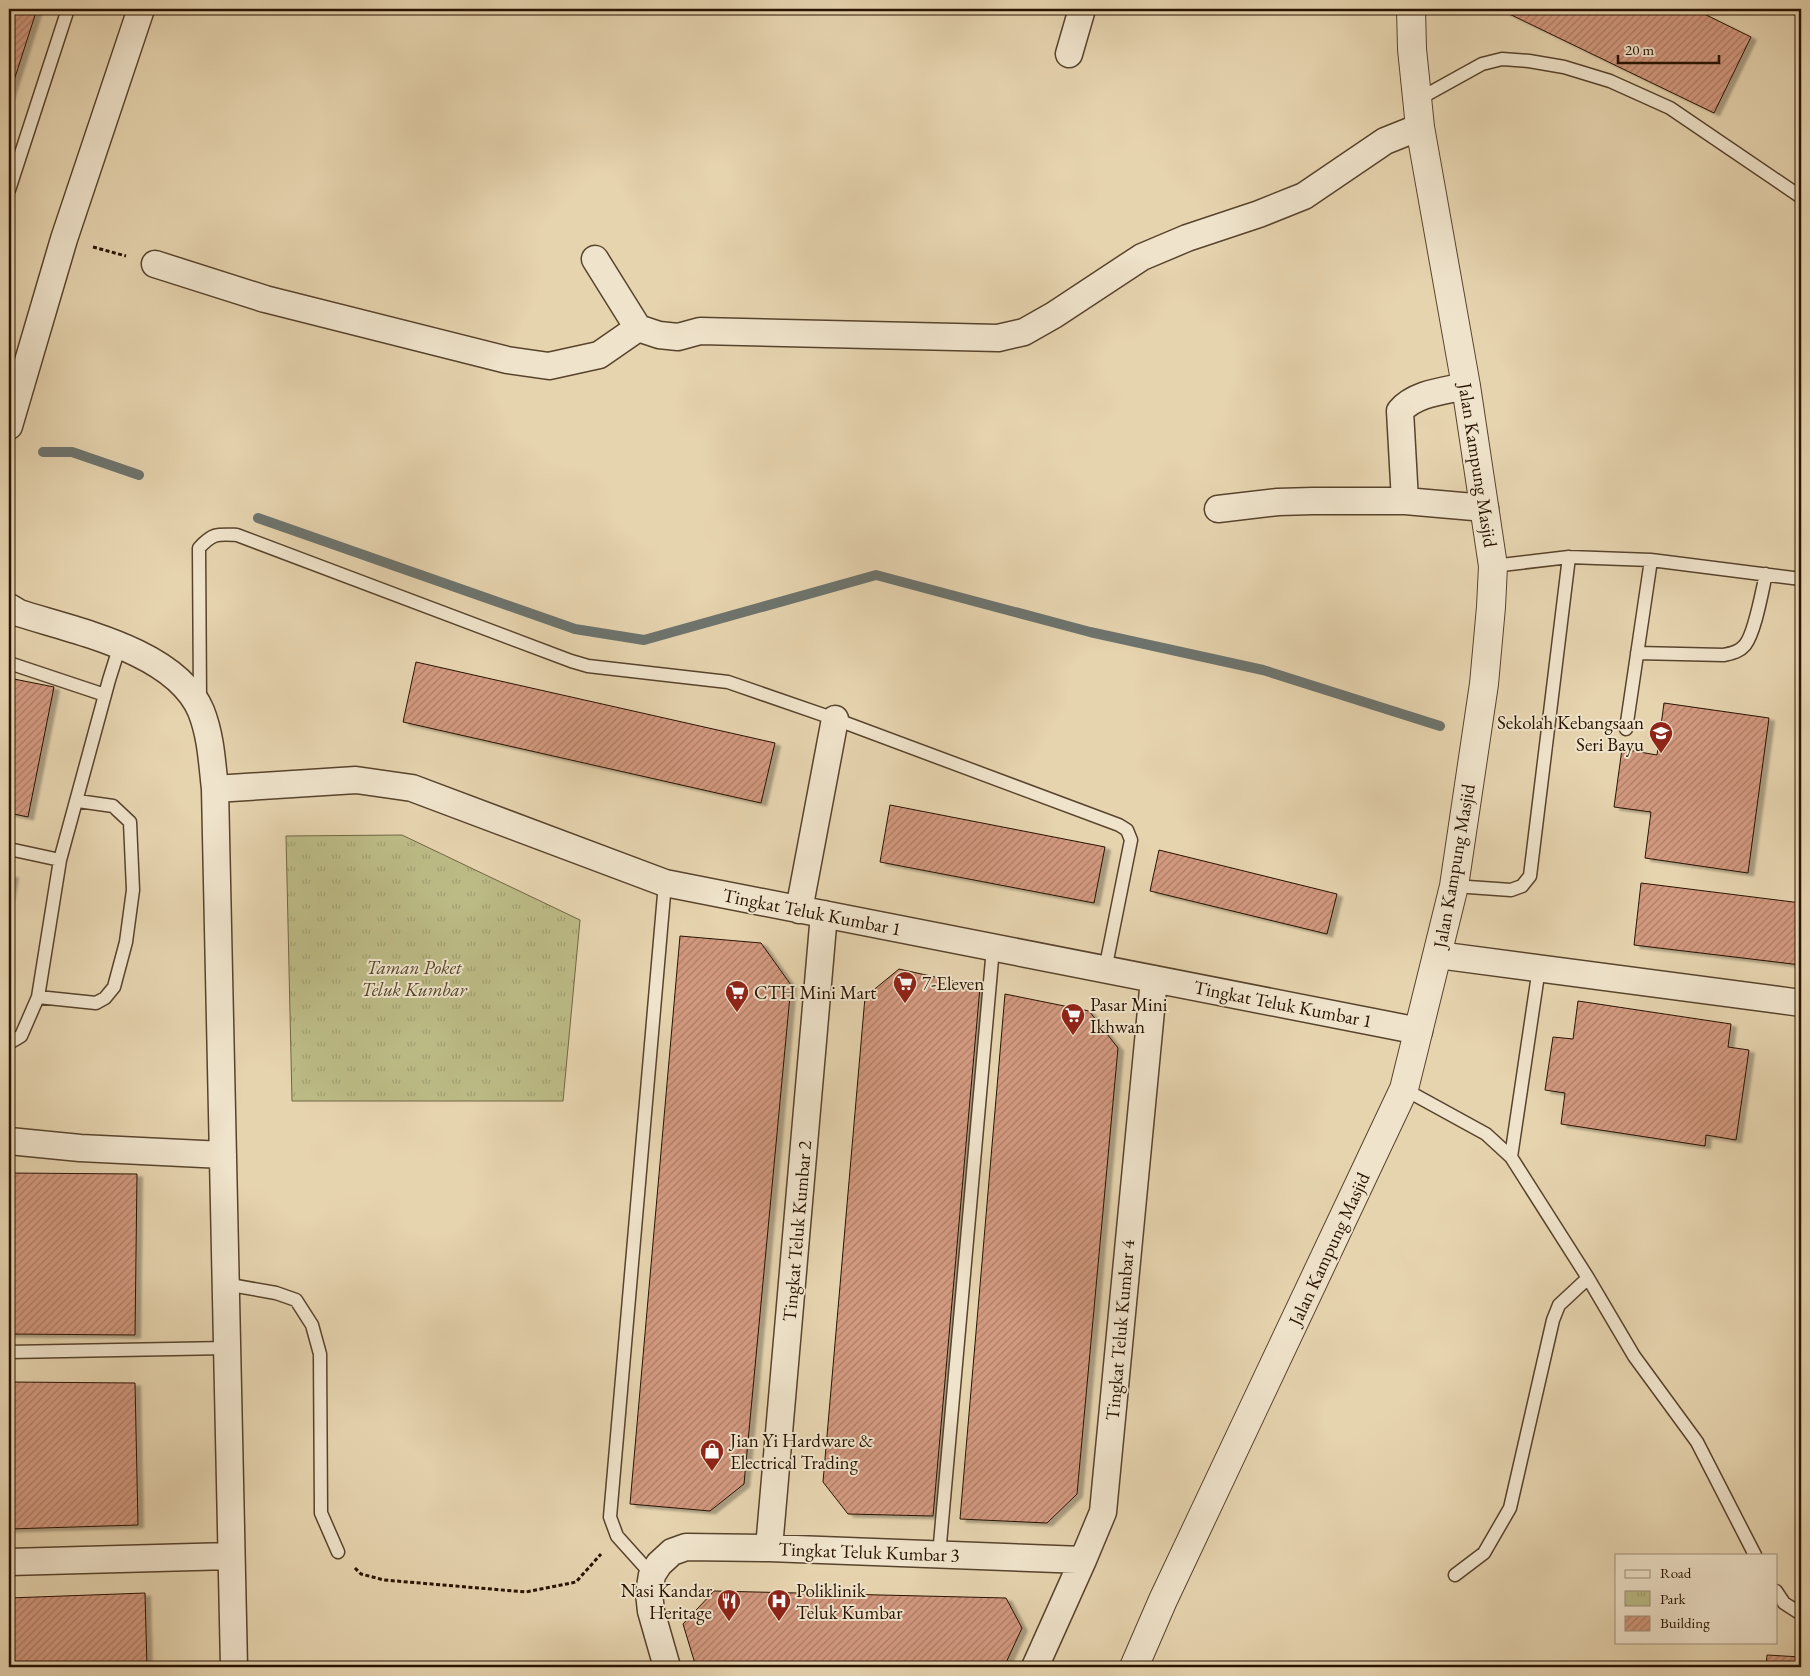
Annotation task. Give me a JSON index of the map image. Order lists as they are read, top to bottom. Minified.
{"streets":{"street":["Jalan Kampung Masjid","Tingkat Teluk Kumbar 1","Tingkat Teluk Kumbar 2","Tingkat Teluk Kumbar 4","Tingkat Teluk Kumbar 3"]},"crossings":[["Jalan Kampung Masjid","Tingkat Teluk Kumbar 1"],["Tingkat Teluk Kumbar 1","Tingkat Teluk Kumbar 2"],["Tingkat Teluk Kumbar 1","Tingkat Teluk Kumbar 4"],["Tingkat Teluk Kumbar 2","Tingkat Teluk Kumbar 3"],["Tingkat Teluk Kumbar 4","Tingkat Teluk Kumbar 3"]],"parks":["Taman Poket Teluk Kumbar"],"places":{"school or university":["Sekolah Kebangsaan Seri Bayu"],"supermarket":["7-Eleven","CTH Mini Mart","Pasar Mini Ikhwan"],"shop":["Jian Yi Hardware & Electrical Trading"],"restaurant":["Nasi Kandar Heritage"],"hospital":["Poliklinik Teluk Kumbar"]},"legend":["Road","Park","Building"],"scale_bar":"20 m"}
